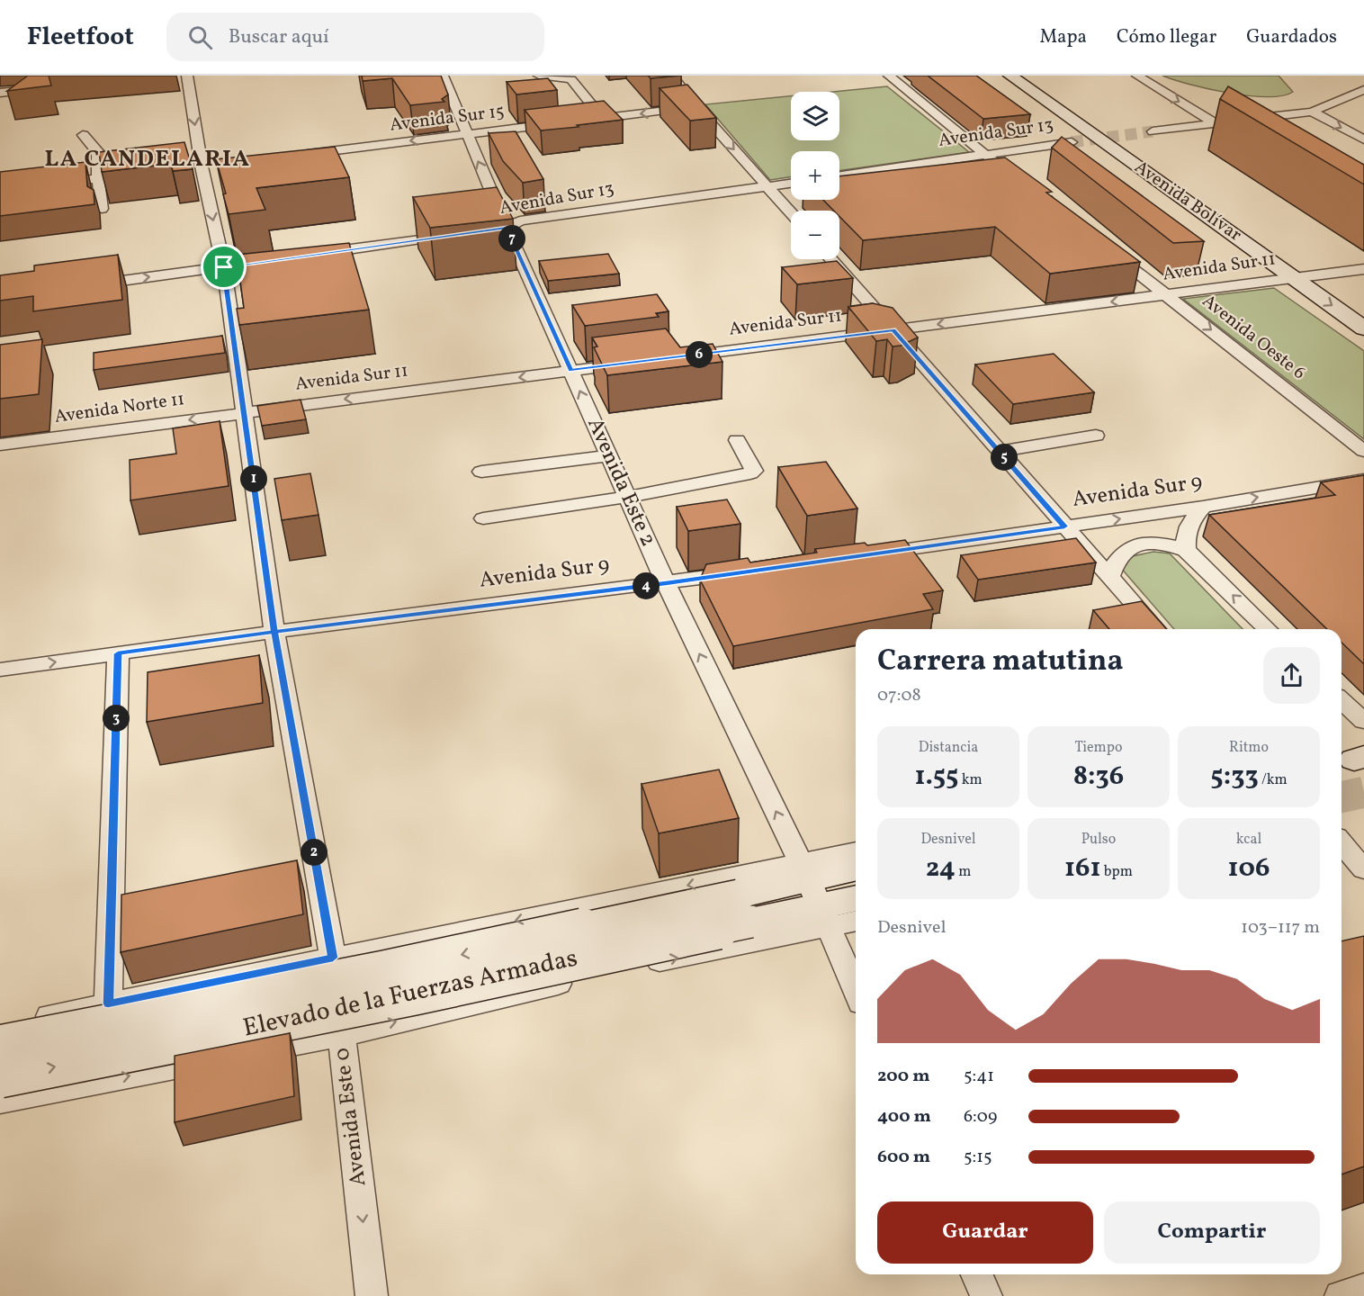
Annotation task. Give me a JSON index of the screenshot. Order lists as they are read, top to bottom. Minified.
{"streets":{"main road":["Avenida Bolívar","Elevado de la Fuerzas Armadas"],"street":["Avenida Sur 15","Avenida Sur 13","Avenida Sur 11","Avenida Oeste 6","Avenida Norte 11","Avenida Este 2","Avenida Sur 9","Avenida Este 0"]},"crossings":[["Avenida Sur 15","Avenida Este 2"],["Avenida Sur 13","Avenida Este 2"],["Avenida Bolívar","Avenida Sur 11"],["Avenida Sur 11","Avenida Oeste 6"],["Avenida Sur 11","Avenida Norte 11"],["Avenida Sur 11","Avenida Este 2"],["Avenida Sur 11","Avenida Este 0"],["Avenida Norte 11","Avenida Este 0"],["Avenida Este 2","Avenida Sur 9"],["Avenida Este 2","Elevado de la Fuerzas Armadas"],["Avenida Sur 9","Avenida Este 0"]],"one_way":["Avenida Sur 15","Avenida Oeste 6","Avenida Este 2","Avenida Este 0"],"districts":["LA CANDELARIA"],"page":{"header":"Fleetfoot","search":"Buscar aquí","nav":["Mapa","Cómo llegar","Guardados"],"map_buttons":["+","−"],"pins":["7","6","5","1","4","3","2"],"heading":["Carrera matutina","07:08"],"stats":[["Distancia","1.55 km"],["Tiempo","8:36"],["Ritmo","5:33 /km"],["Desnivel","24 m"],["Pulso","161 bpm"],["kcal","106"]],"chart":["Desnivel","103–117 m"],"list":[{"name":"200 m","note":"5:41"},{"name":"400 m","note":"6:09"},{"name":"600 m","note":"5:15"}],"buttons":["Guardar","Compartir"]}}
